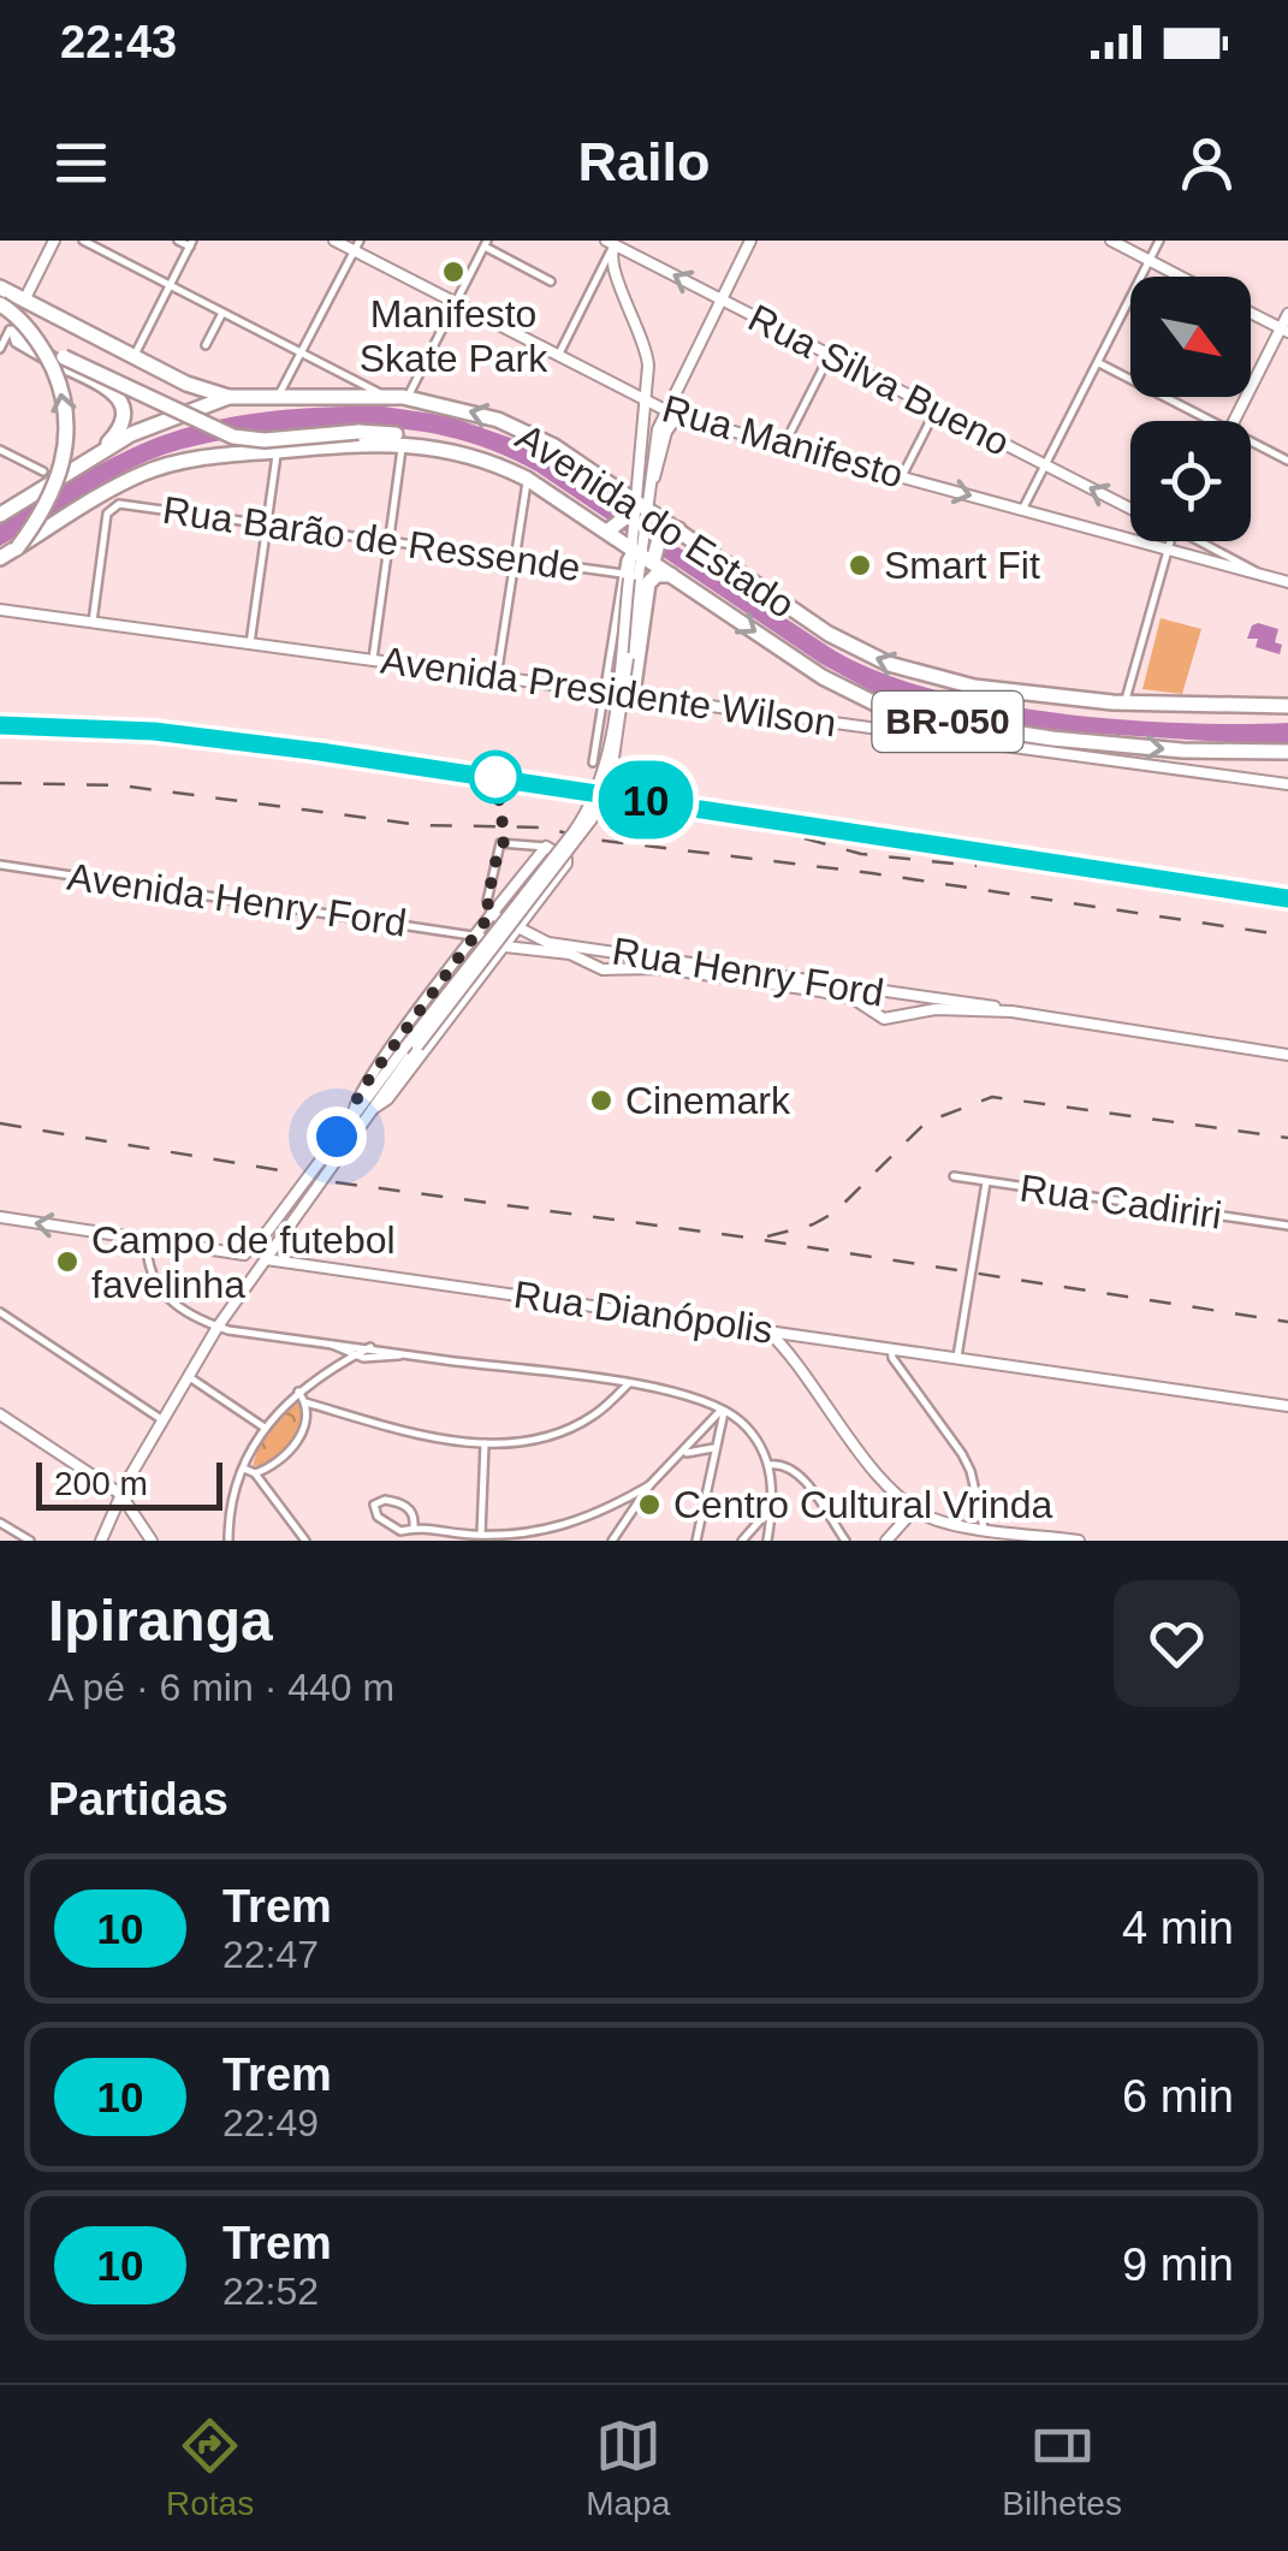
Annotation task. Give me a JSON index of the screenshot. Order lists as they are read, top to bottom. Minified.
{"streets":{"highway":["Avenida do Estado","BR-050"],"main road":["Rua Silva Bueno","Rua Manifesto","Avenida Presidente Wilson","Rua Henry Ford","Rua Dianópolis"],"street":["Rua Barão de Ressende","Avenida Henry Ford","Rua Cadiriri"]},"crossings":[["Avenida do Estado","BR-050"],["Rua Barão de Ressende","Avenida Presidente Wilson"]],"places":["Manifesto Skate Park","Smart Fit","Cinemark","Campo de futebol favelinha","Centro Cultural Vrinda"],"scale_bar":"200 m","north":"bottom right","page":{"status":"22:43","header":"Railo","on_map":"10","scale":"200 m","heading":[["Ipiranga","A pé · 6 min · 440 m"],"Partidas"],"list":[{"mark":"10","name":"Trem","note":"22:47","value":"4 min"},{"mark":"10","name":"Trem","note":"22:49","value":"6 min"},{"mark":"10","name":"Trem","note":"22:52","value":"9 min"}],"tabs":["Rotas","Mapa","Bilhetes"]}}
